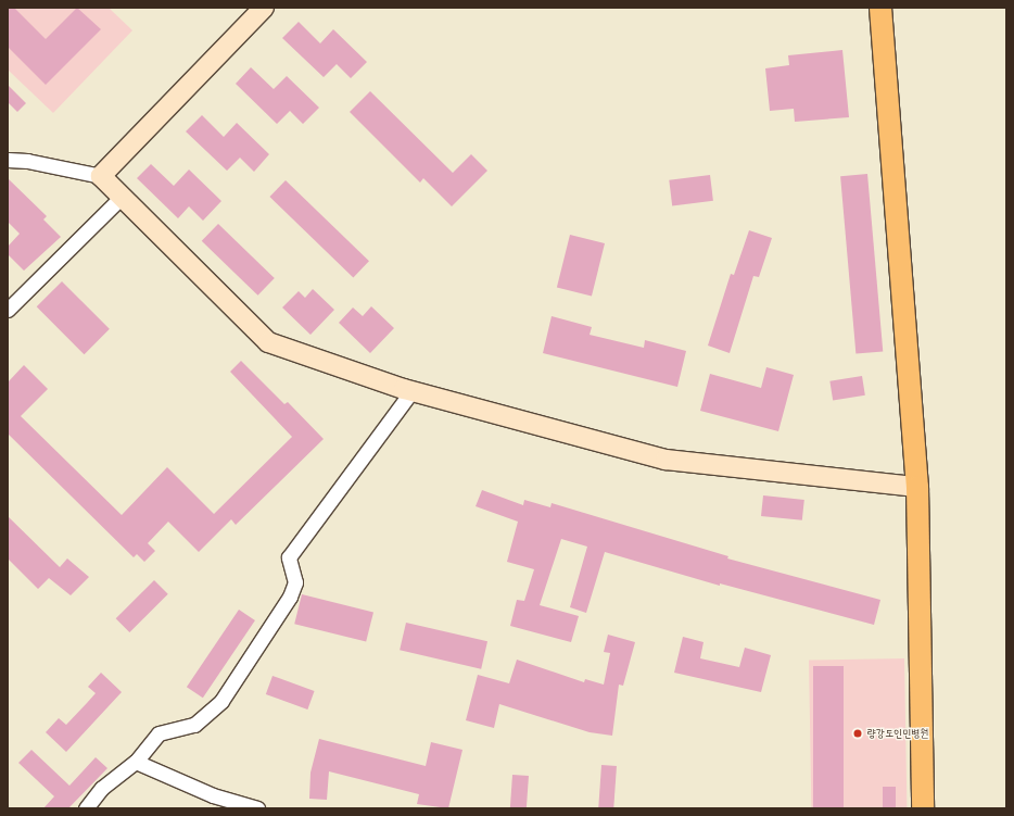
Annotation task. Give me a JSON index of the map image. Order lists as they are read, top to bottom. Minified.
{"places":["량강도인민병원"]}
